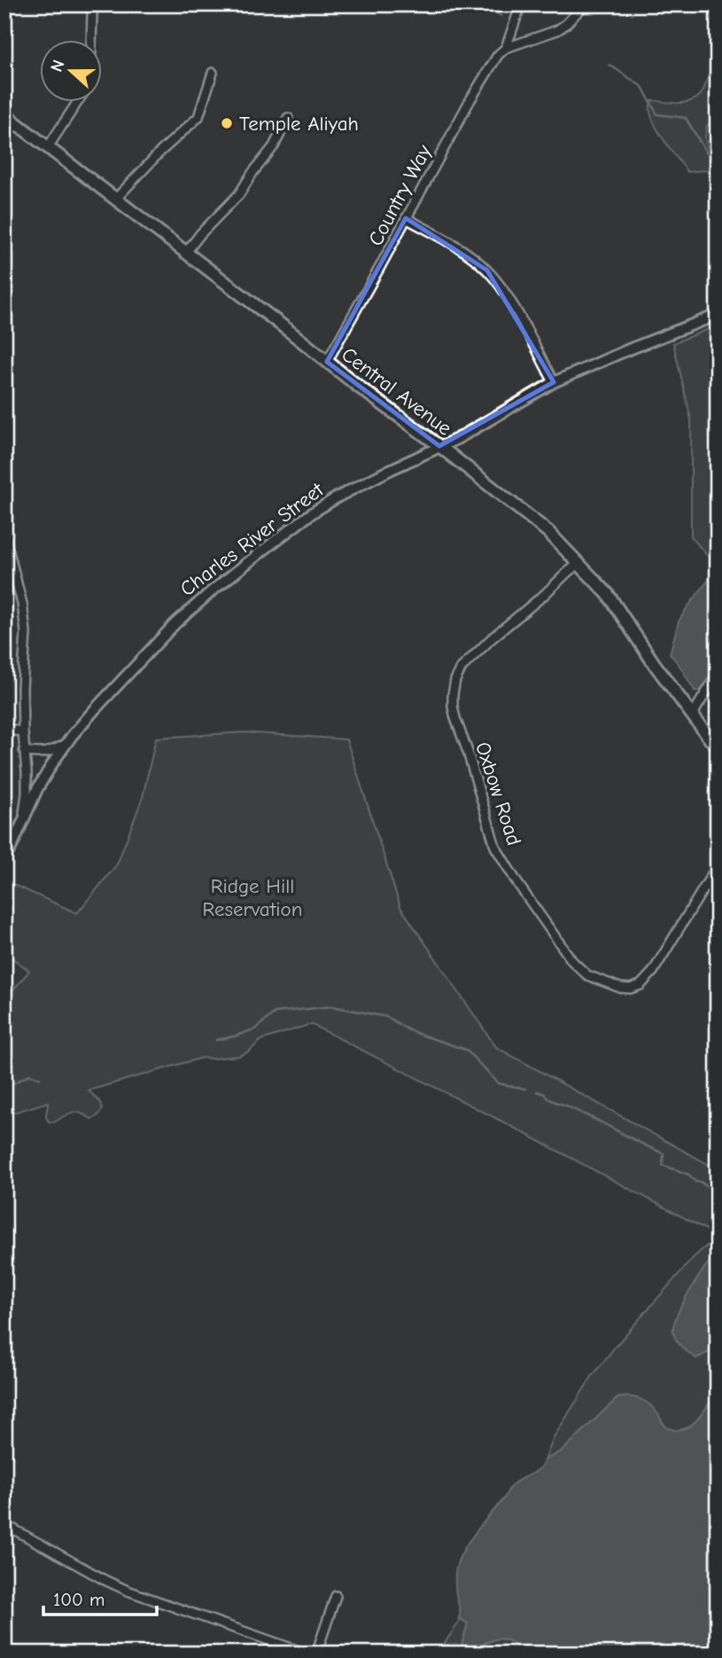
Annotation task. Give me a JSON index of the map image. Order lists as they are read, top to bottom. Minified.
{"streets":{"main road":["Central Avenue"],"street":["Country Way","Charles River Street","Oxbow Road"]},"crossings":[["Country Way","Central Avenue"],["Central Avenue","Charles River Street"],["Central Avenue","Oxbow Road"]],"parks":["Ridge Hill Reservation"],"places":["Temple Aliyah"],"scale_bar":"100 m","north":"left"}
